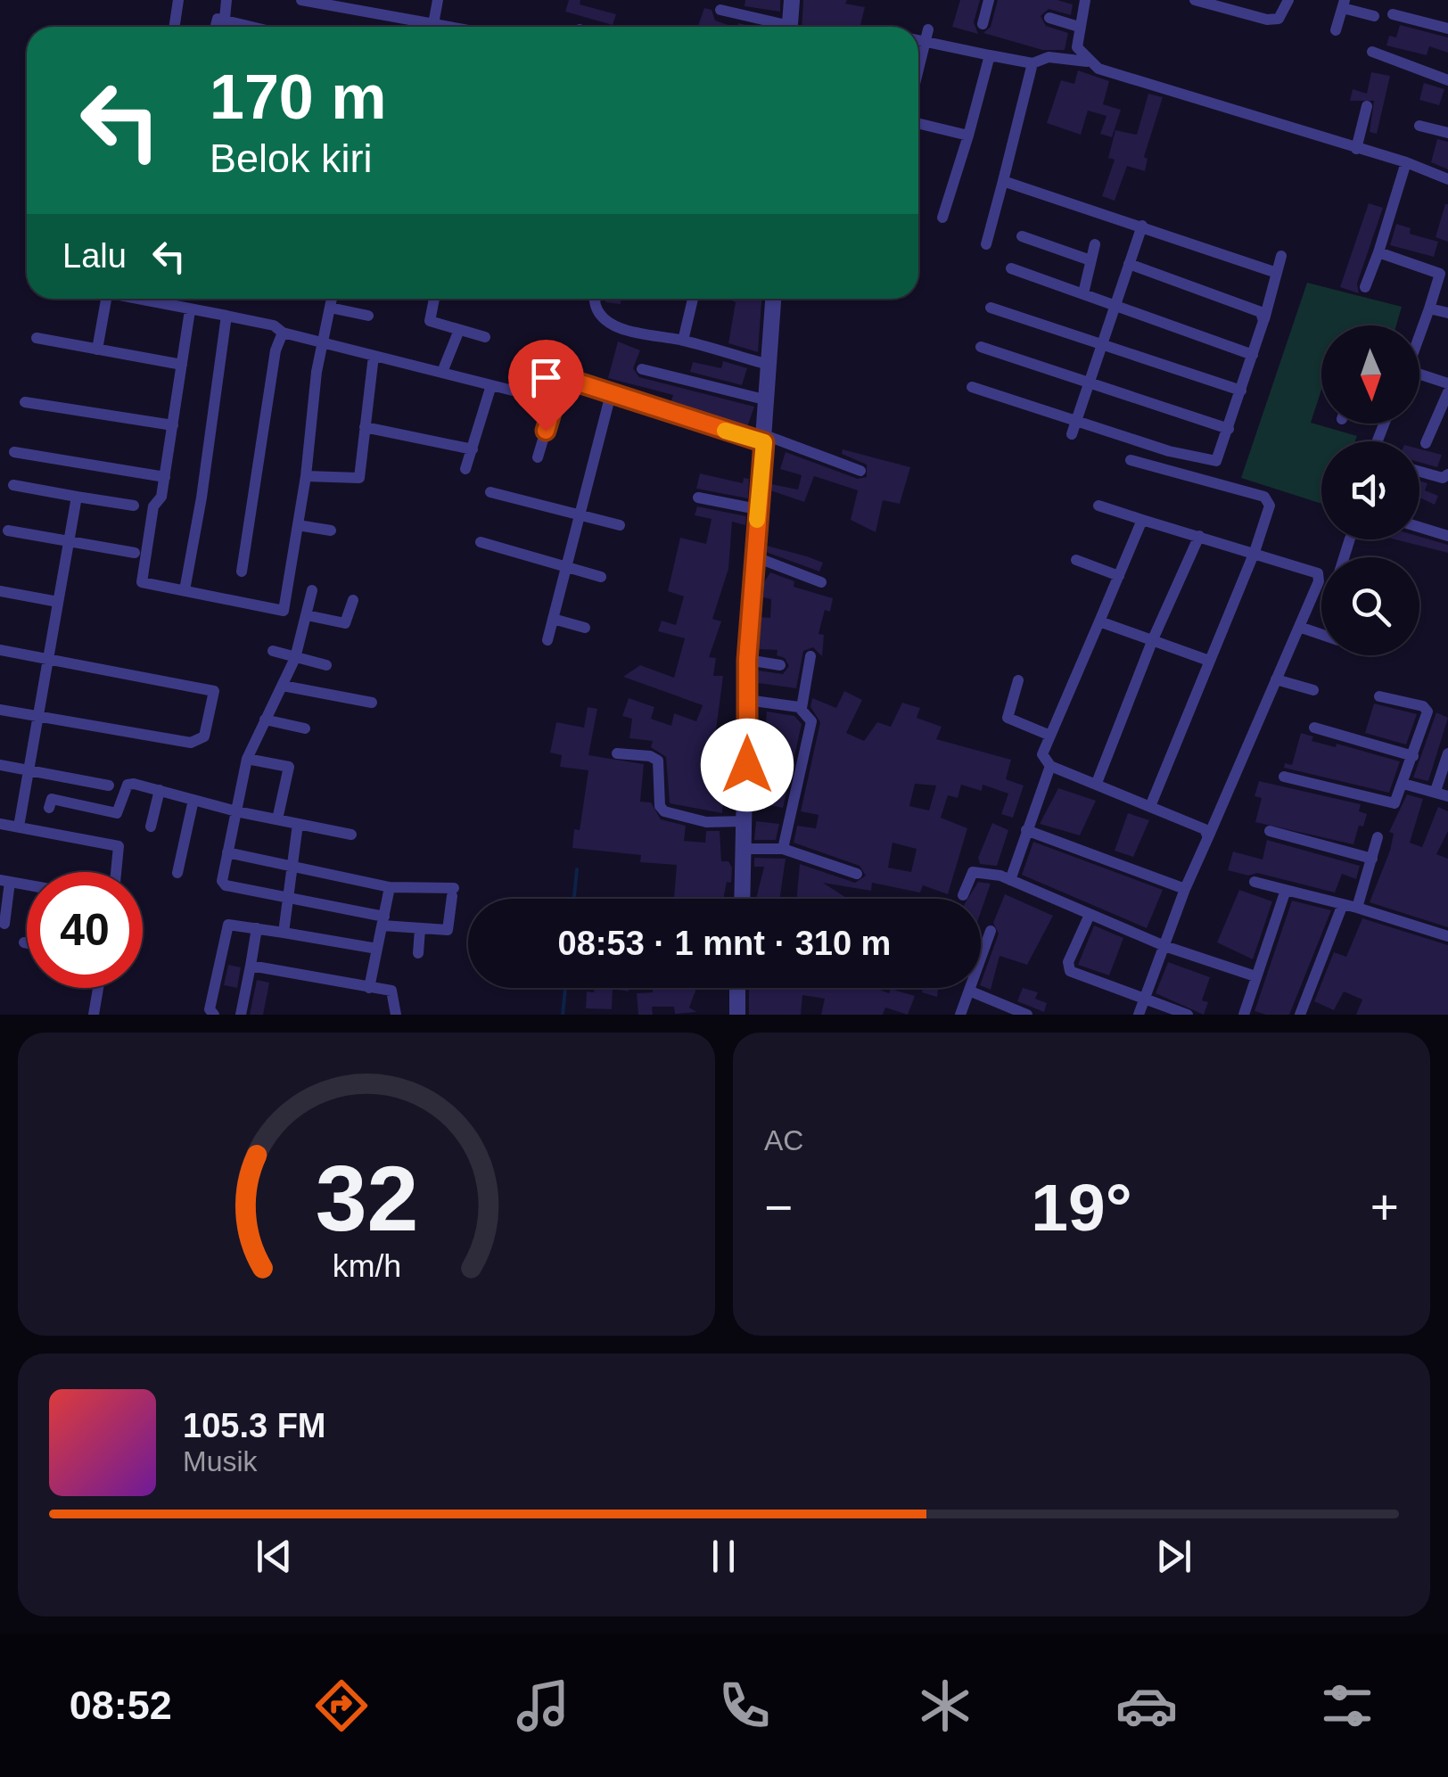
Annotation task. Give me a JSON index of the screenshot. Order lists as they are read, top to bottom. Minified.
{"north":"bottom","page":{"turn":["170 m","Belok kiri"],"then":"Lalu","limit":"40","trip":"08:53 · 1 mnt · 310 m","tile":"AC","heat":["−","19°","+"],"song":["105.3 FM","Musik"],"tabs":"08:52","gauge":["32","km/h"]}}
